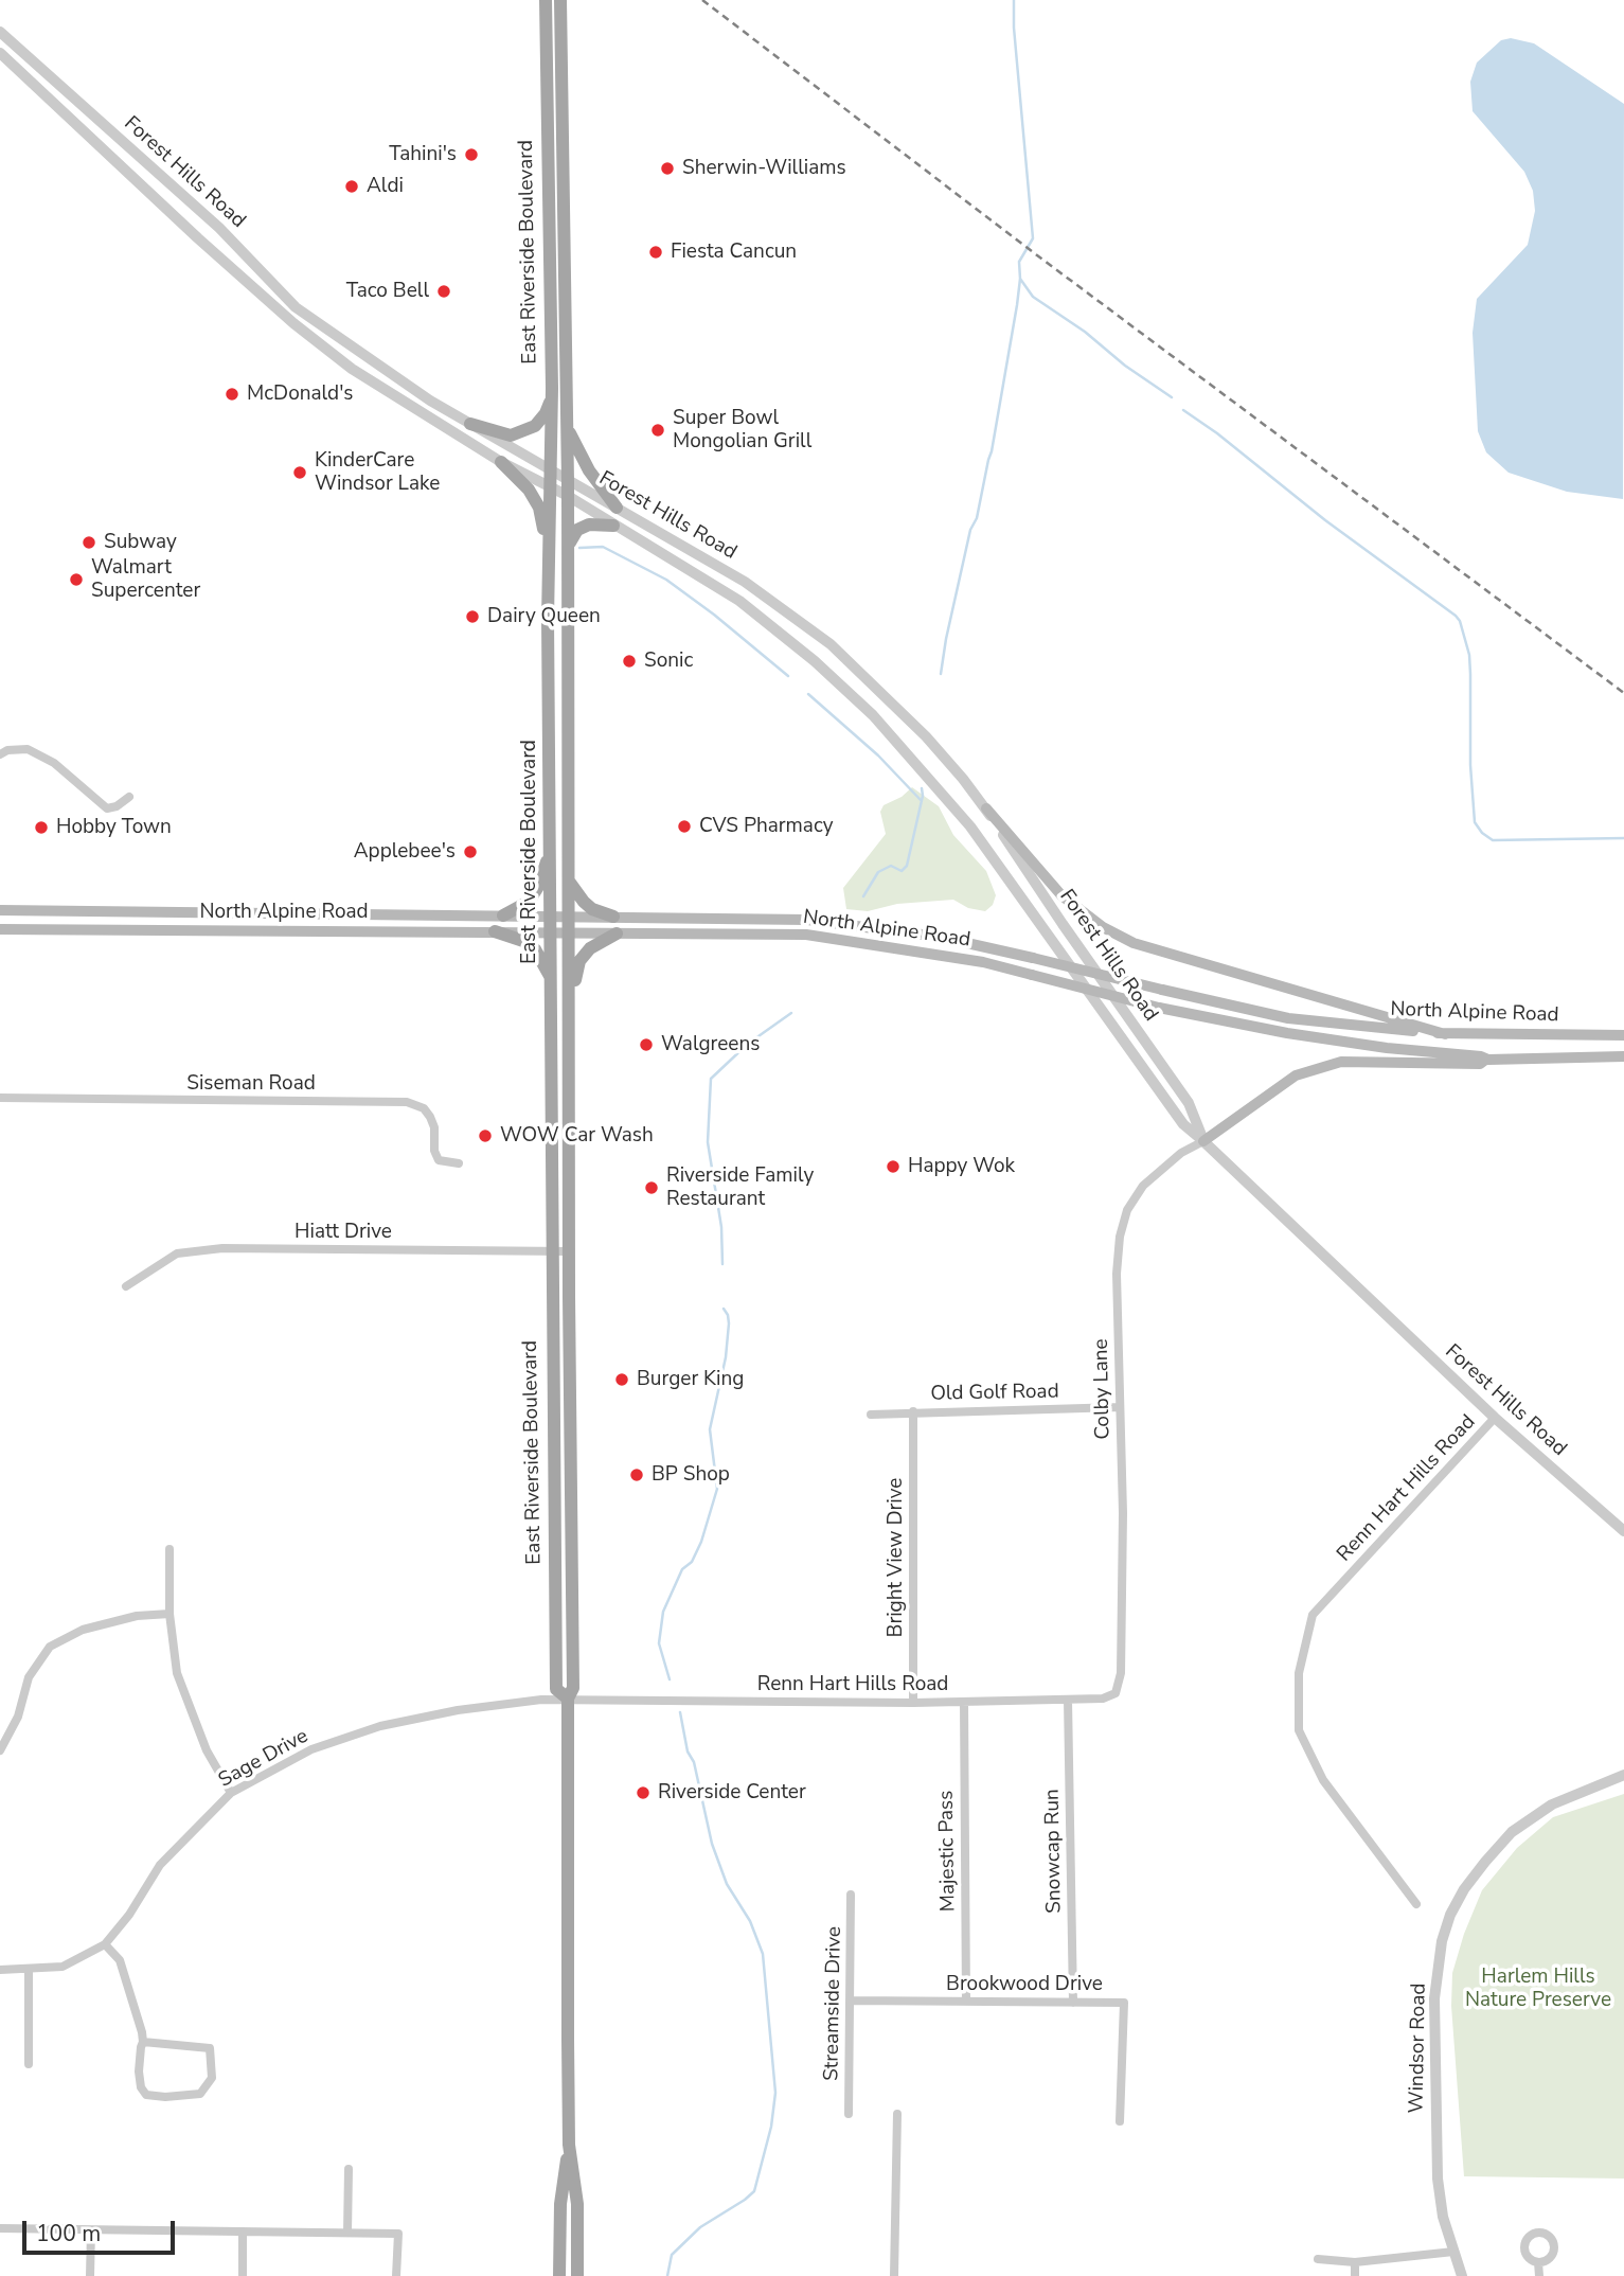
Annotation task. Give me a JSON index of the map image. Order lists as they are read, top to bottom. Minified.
{"streets":{"main road":["East Riverside Boulevard","North Alpine Road"],"street":["Forest Hills Road","Siseman Road","Hiatt Drive","Colby Lane","Old Golf Road","Renn Hart Hills Road","Bright View Drive","Sage Drive","Majestic Pass","Snowcap Run","Brookwood Drive","Streamside Drive","Windsor Road"]},"crossings":[["Forest Hills Road","East Riverside Boulevard"],["Forest Hills Road","Colby Lane"],["Forest Hills Road","Renn Hart Hills Road"],["East Riverside Boulevard","North Alpine Road"],["East Riverside Boulevard","Hiatt Drive"],["East Riverside Boulevard","Renn Hart Hills Road"],["East Riverside Boulevard","Sage Drive"],["Colby Lane","Old Golf Road"],["Colby Lane","Renn Hart Hills Road"],["Old Golf Road","Bright View Drive"],["Renn Hart Hills Road","Bright View Drive"],["Renn Hart Hills Road","Sage Drive"],["Renn Hart Hills Road","Majestic Pass"],["Renn Hart Hills Road","Snowcap Run"],["Majestic Pass","Brookwood Drive"],["Snowcap Run","Brookwood Drive"],["Brookwood Drive","Streamside Drive"]],"parks":["Harlem Hills Nature Preserve"],"places":["Tahini's","Sherwin-Williams","Aldi","Fiesta Cancun","Taco Bell","McDonald's","Super Bowl Mongolian Grill","KinderCare Windsor Lake","Subway","Walmart Supercenter","Dairy Queen","Sonic","CVS Pharmacy","Hobby Town","Applebee's","Walgreens","WOW Car Wash","Happy Wok","Riverside Family Restaurant","Burger King","BP Shop","Riverside Center"],"scale_bar":"100 m"}
